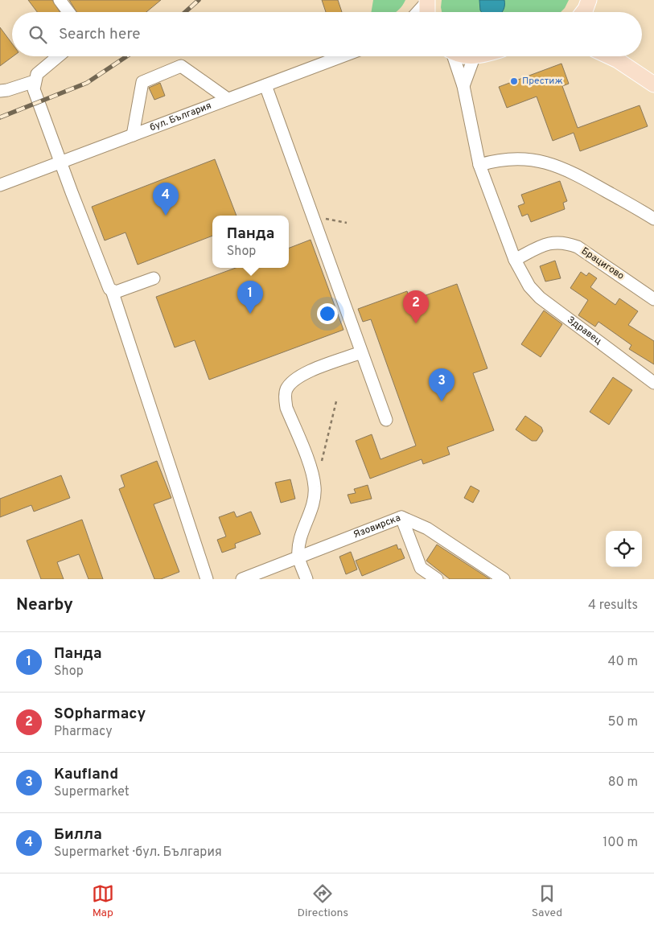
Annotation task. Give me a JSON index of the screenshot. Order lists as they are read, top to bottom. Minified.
{"streets":{"street":["бул. България","Брацигово","Здравец","Язовирска"]},"crossings":[["Брацигово","Здравец"]],"places":["Престиж"],"page":{"search":"Search here","pins":["4","1","2","3"],"popup":["Панда","Shop"],"heading":["Nearby","4 results"],"list":[{"mark":"1","name":"Панда","note":"Shop","value":"40 m"},{"mark":"2","name":"SOpharmacy","note":"Pharmacy","value":"50 m"},{"mark":"3","name":"Kaufland","note":"Supermarket","value":"80 m"},{"mark":"4","name":"Билла","note":"Supermarket · бул. България","value":"100 m"}],"nav":["Map","Directions","Saved"]}}
